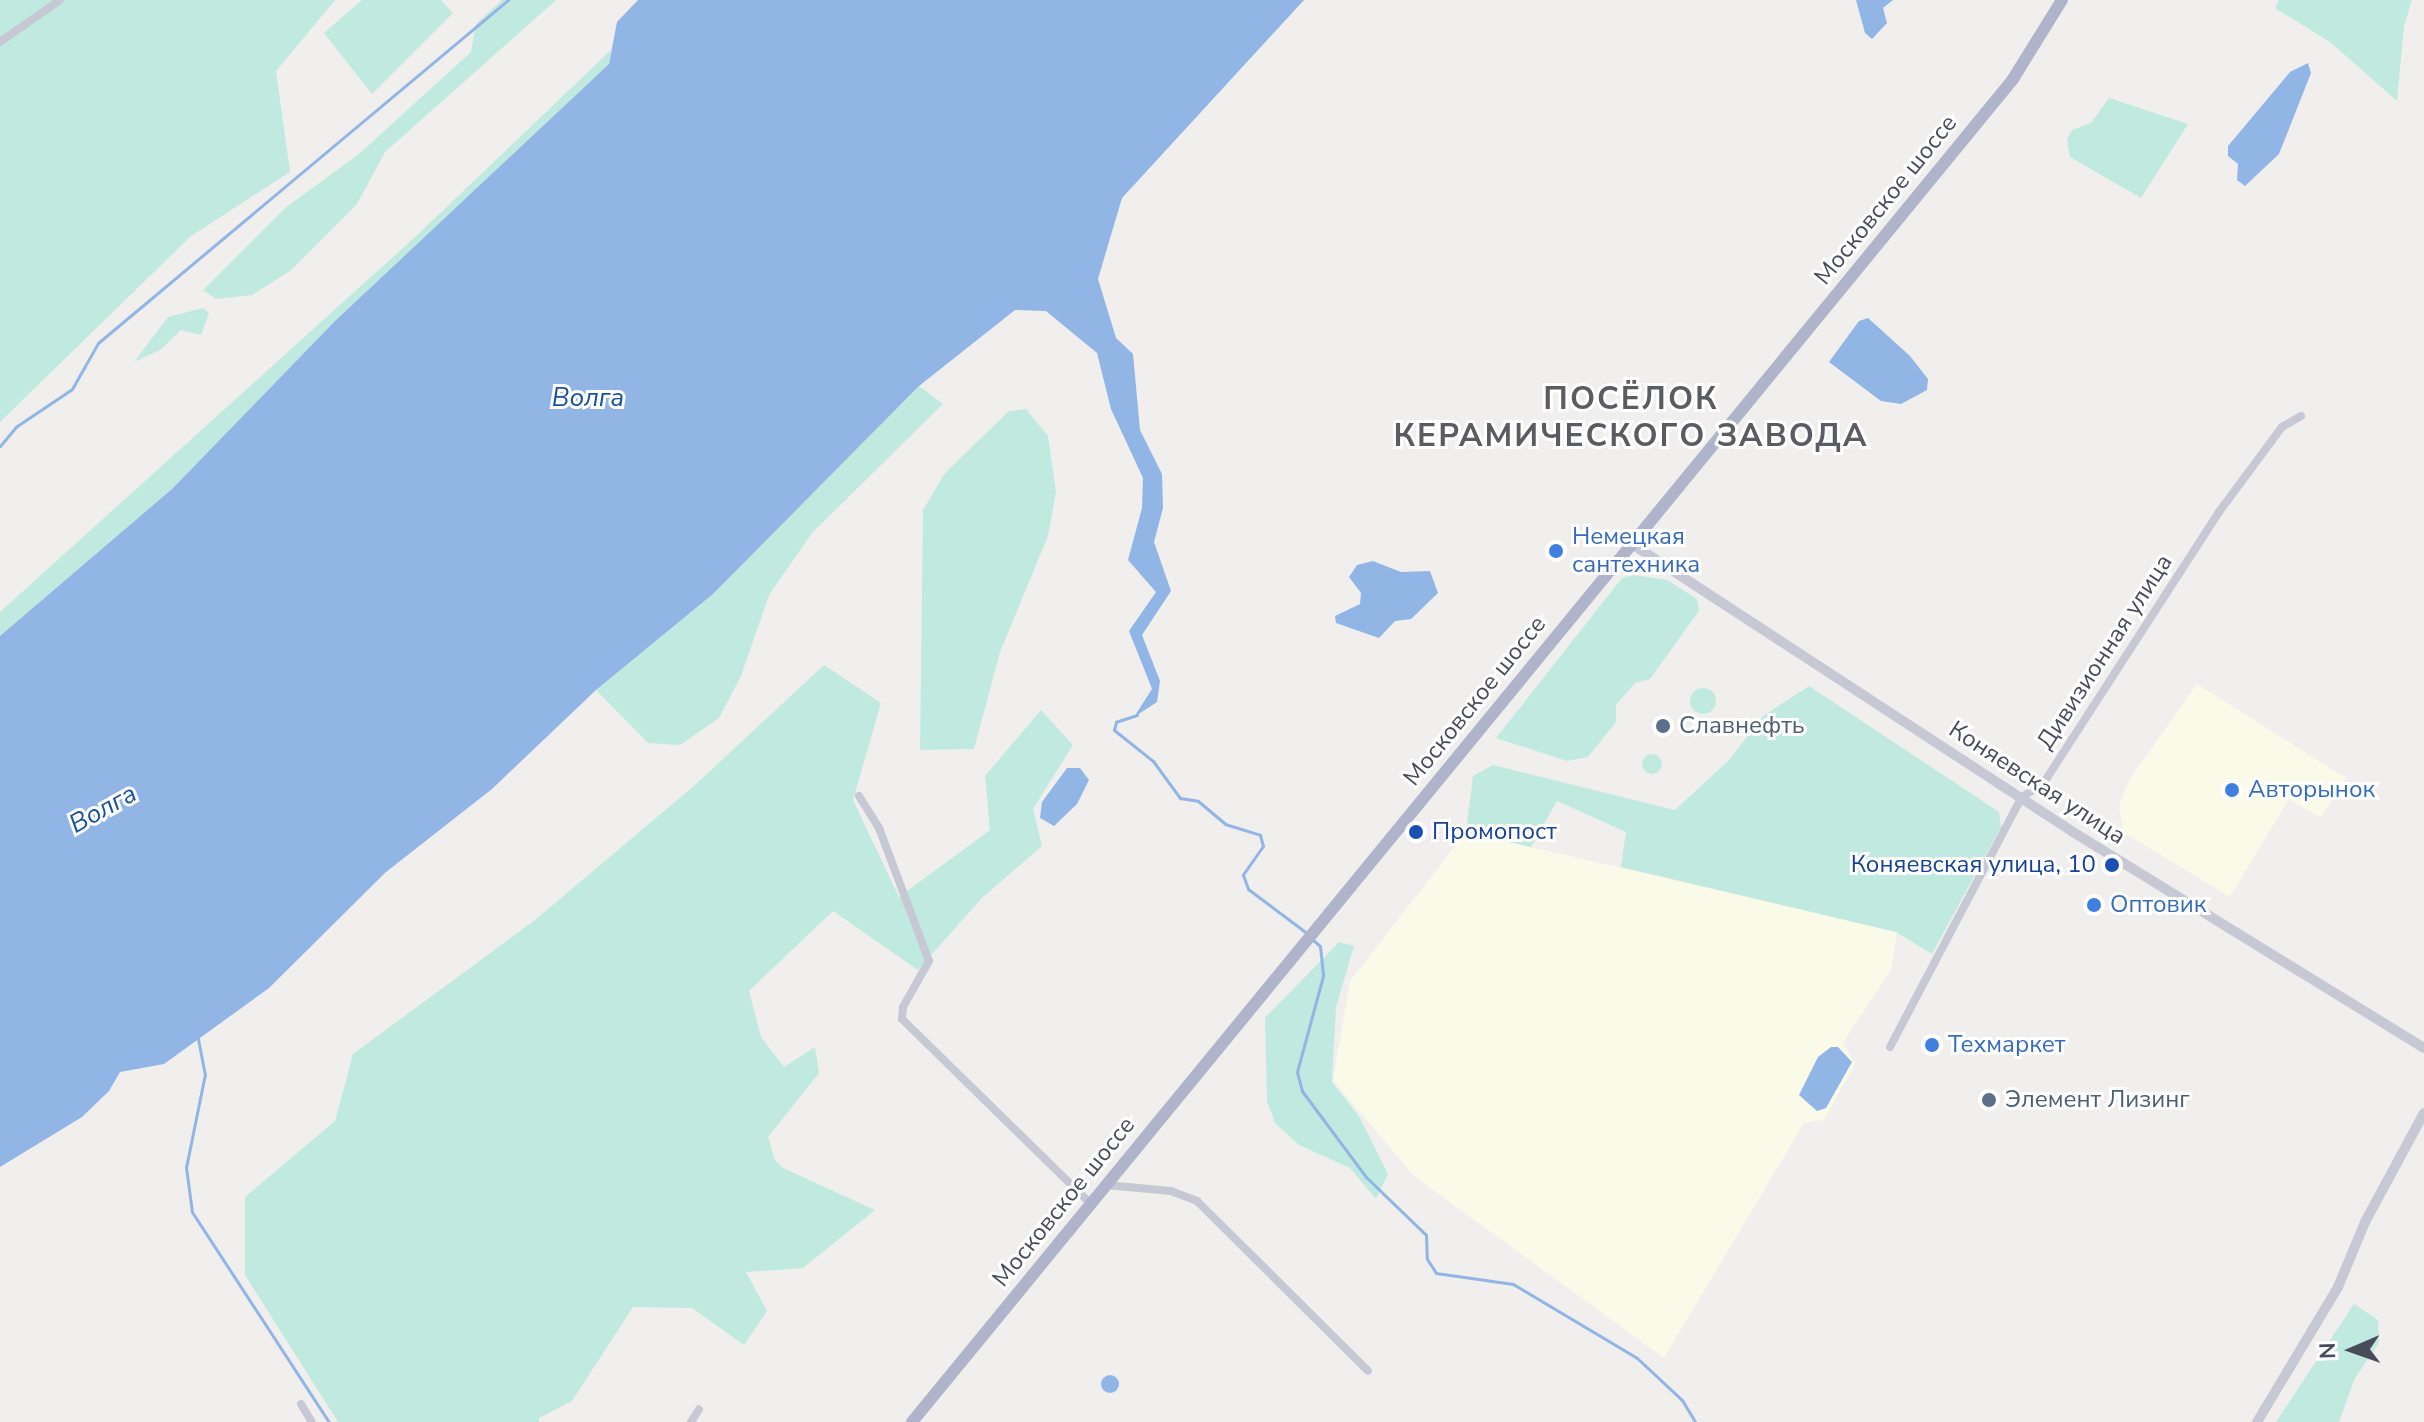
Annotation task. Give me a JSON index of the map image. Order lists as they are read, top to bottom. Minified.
{"streets":{"main road":["Московское шоссе"],"street":["Дивизионная улица","Коняевская улица"]},"crossings":[["Московское шоссе","Коняевская улица"],["Дивизионная улица","Коняевская улица"]],"districts":["ПОСЁЛОК КЕРАМИЧЕСКОГО ЗАВОДА"],"water":["Волга"],"places":["Немецкая сантехника","Славнефть","Авторынок","Промопост","Коняевская улица, 10","Оптовик","Техмаркет","Элемент Лизинг"],"north":"left"}
